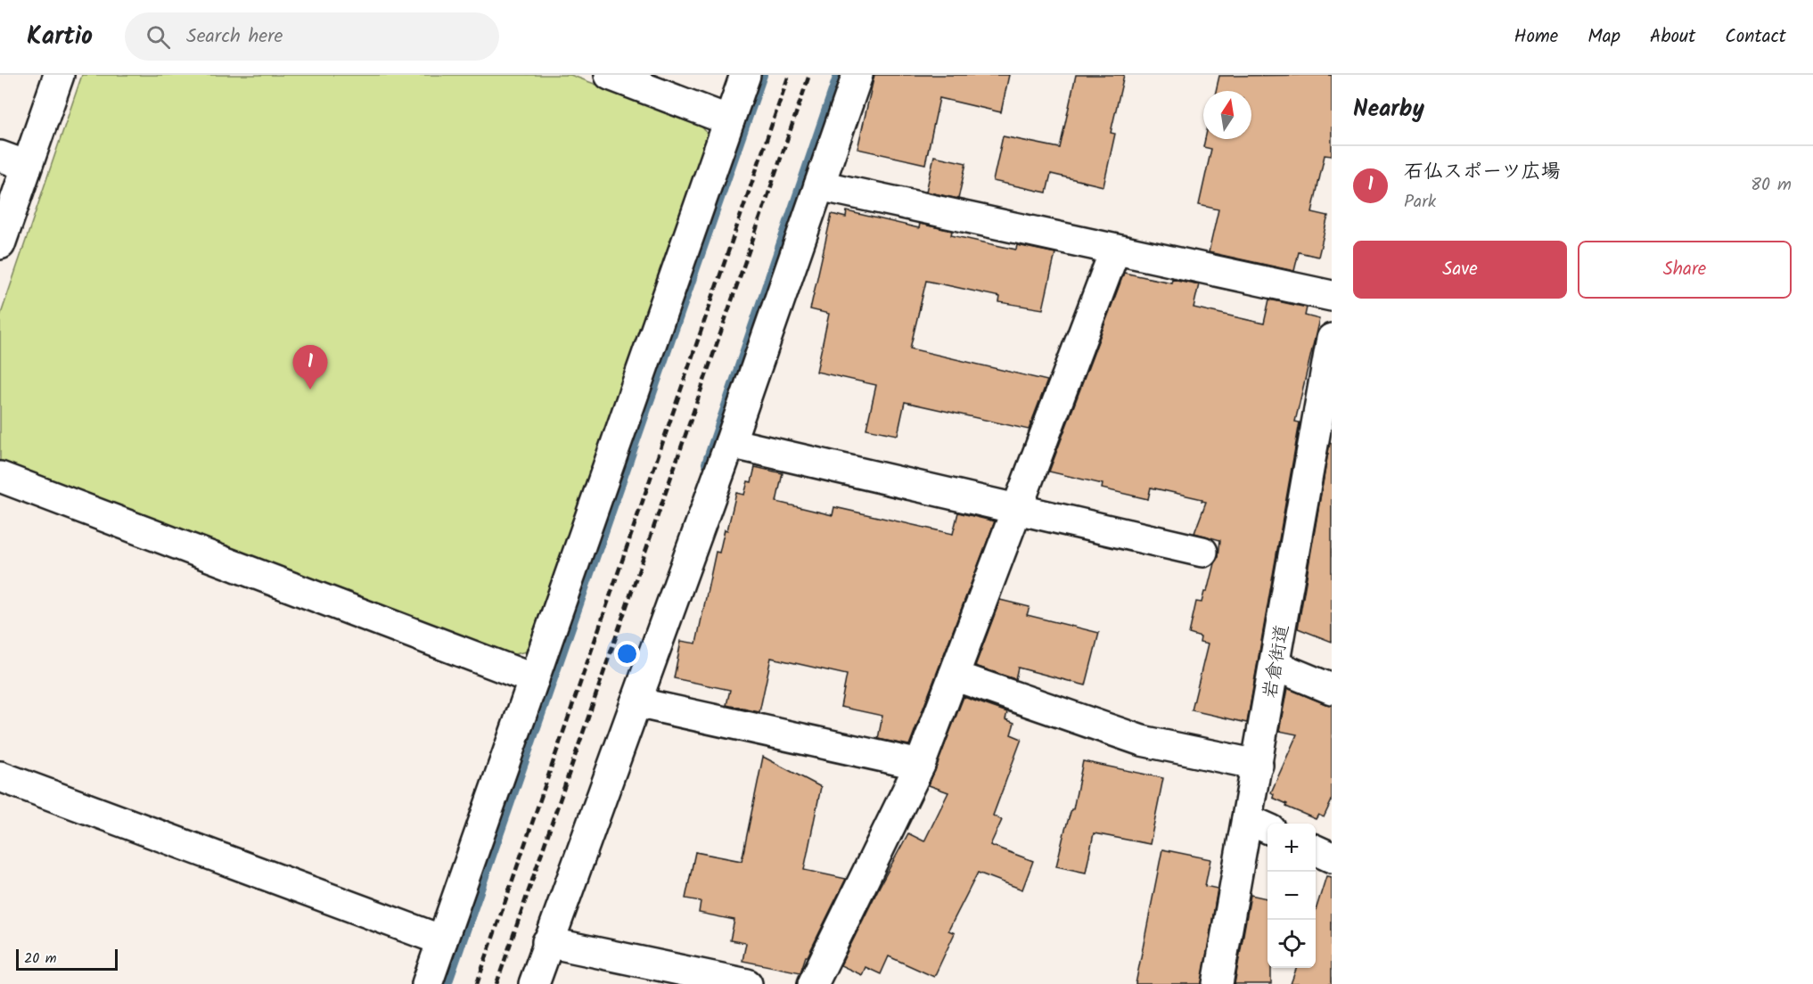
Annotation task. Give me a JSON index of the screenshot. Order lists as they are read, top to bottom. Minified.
{"streets":{"street":["岩倉街道"]},"scale_bar":"20 m","north":"top","page":{"header":"Kartio","search":"Search here","nav":["Home","Map","About","Contact"],"heading":"Nearby","list":[{"mark":"1","name":"石仏スポーツ広場","note":"Park","value":"80 m"}],"buttons":["Save","Share"],"pins":"1","map_buttons":["+","−"],"scale":"20 m"}}
